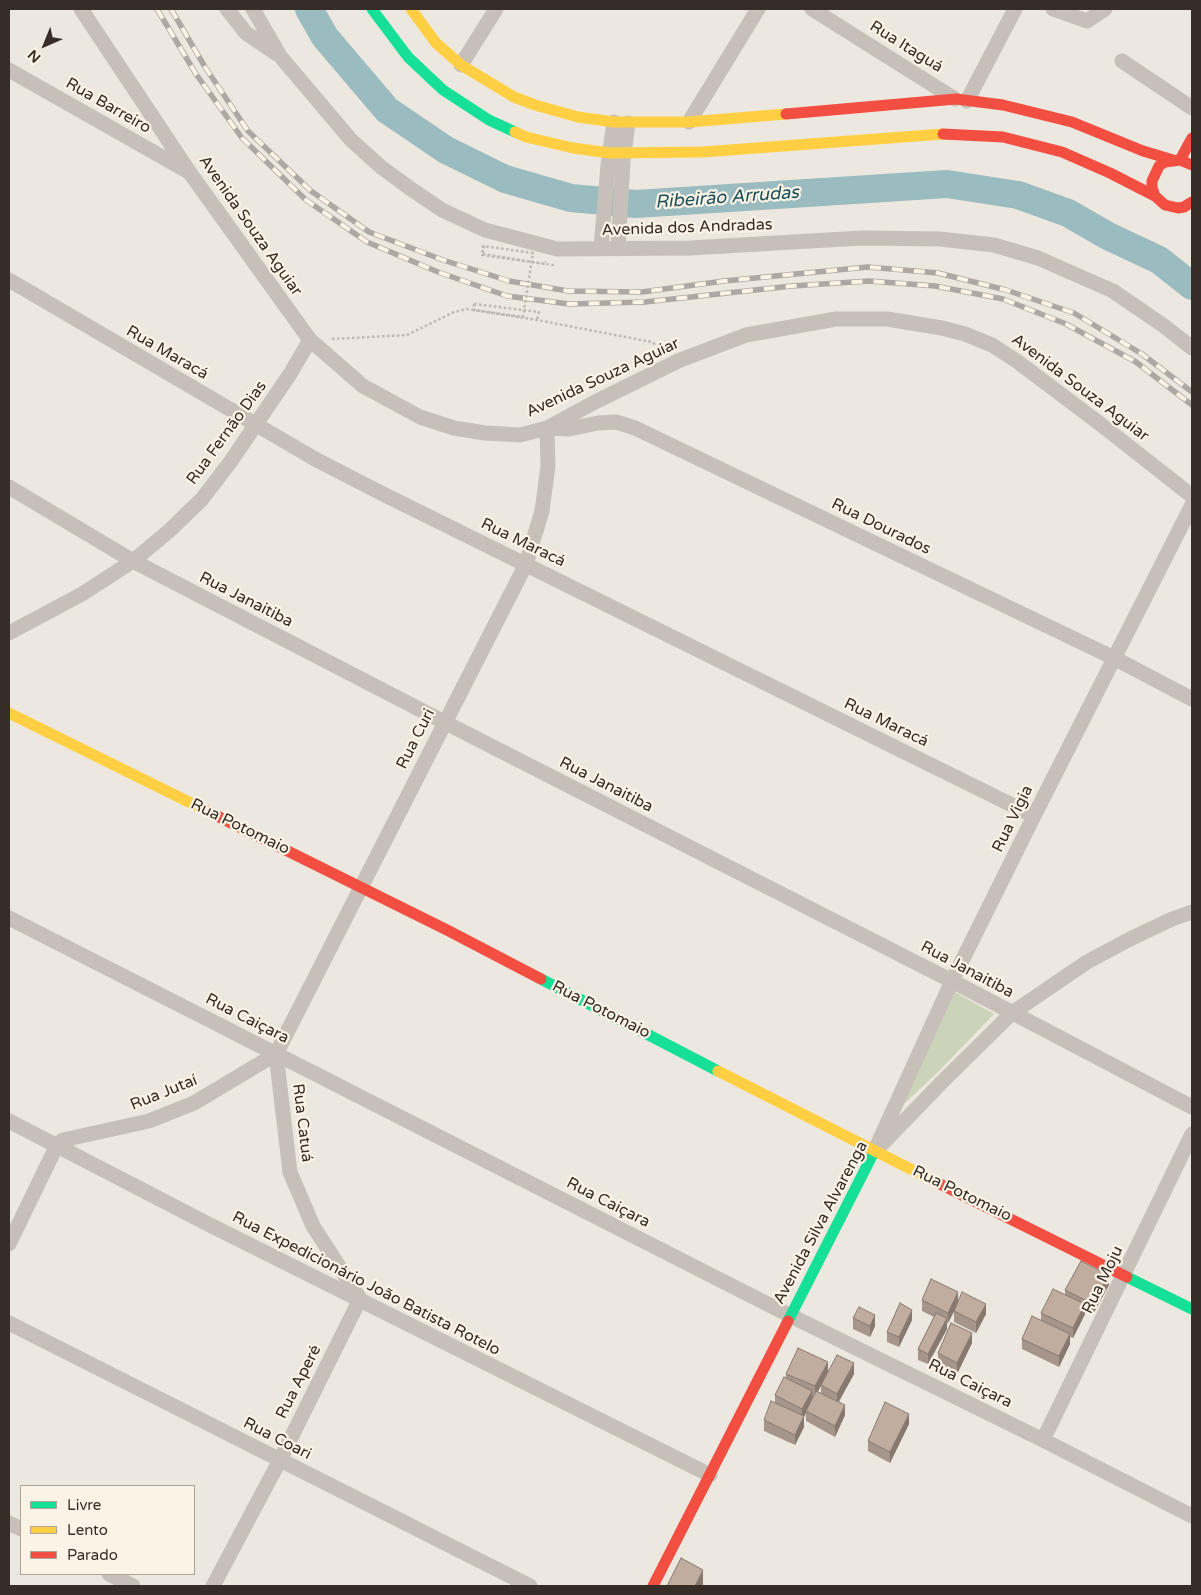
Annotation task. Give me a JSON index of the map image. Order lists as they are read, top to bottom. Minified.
{"streets":{"street":["Rua Itaguá","Rua Barreiro","Avenida Souza Aguiar","Avenida dos Andradas","Rua Maracá","Rua Fernão Dias","Rua Dourados","Rua Janaitiba","Rua Curi","Rua Vigia","Rua Potomaio","Rua Caiçara","Rua Jutaí","Rua Catuá","Avenida Silva Alvarenga","Rua Moju","Rua Expedicionário João Batista Rotelo","Rua Aperé","Rua Coari"]},"crossings":[["Rua Barreiro","Avenida Souza Aguiar"],["Avenida Souza Aguiar","Rua Fernão Dias"],["Avenida Souza Aguiar","Rua Dourados"],["Avenida Souza Aguiar","Rua Curi"],["Rua Maracá","Rua Fernão Dias"],["Rua Maracá","Rua Curi"],["Rua Maracá","Rua Vigia"],["Rua Fernão Dias","Rua Janaitiba"],["Rua Dourados","Rua Curi"],["Rua Dourados","Rua Vigia"],["Rua Janaitiba","Rua Curi"],["Rua Janaitiba","Rua Vigia"],["Rua Janaitiba","Avenida Silva Alvarenga"],["Rua Curi","Rua Potomaio"],["Rua Curi","Rua Caiçara"],["Rua Curi","Rua Jutaí"],["Rua Curi","Rua Catuá"],["Rua Vigia","Rua Potomaio"],["Rua Vigia","Avenida Silva Alvarenga"],["Rua Potomaio","Avenida Silva Alvarenga"],["Rua Potomaio","Rua Moju"],["Rua Caiçara","Rua Jutaí"],["Rua Caiçara","Rua Catuá"],["Rua Caiçara","Avenida Silva Alvarenga"],["Rua Caiçara","Rua Moju"],["Rua Jutaí","Rua Catuá"],["Rua Jutaí","Rua Expedicionário João Batista Rotelo"],["Rua Catuá","Rua Expedicionário João Batista Rotelo"],["Rua Catuá","Rua Aperé"],["Avenida Silva Alvarenga","Rua Expedicionário João Batista Rotelo"],["Rua Expedicionário João Batista Rotelo","Rua Aperé"],["Rua Aperé","Rua Coari"]],"water":["Ribeirão Arrudas"],"legend":["Livre","Lento","Parado"],"north":"bottom left"}
